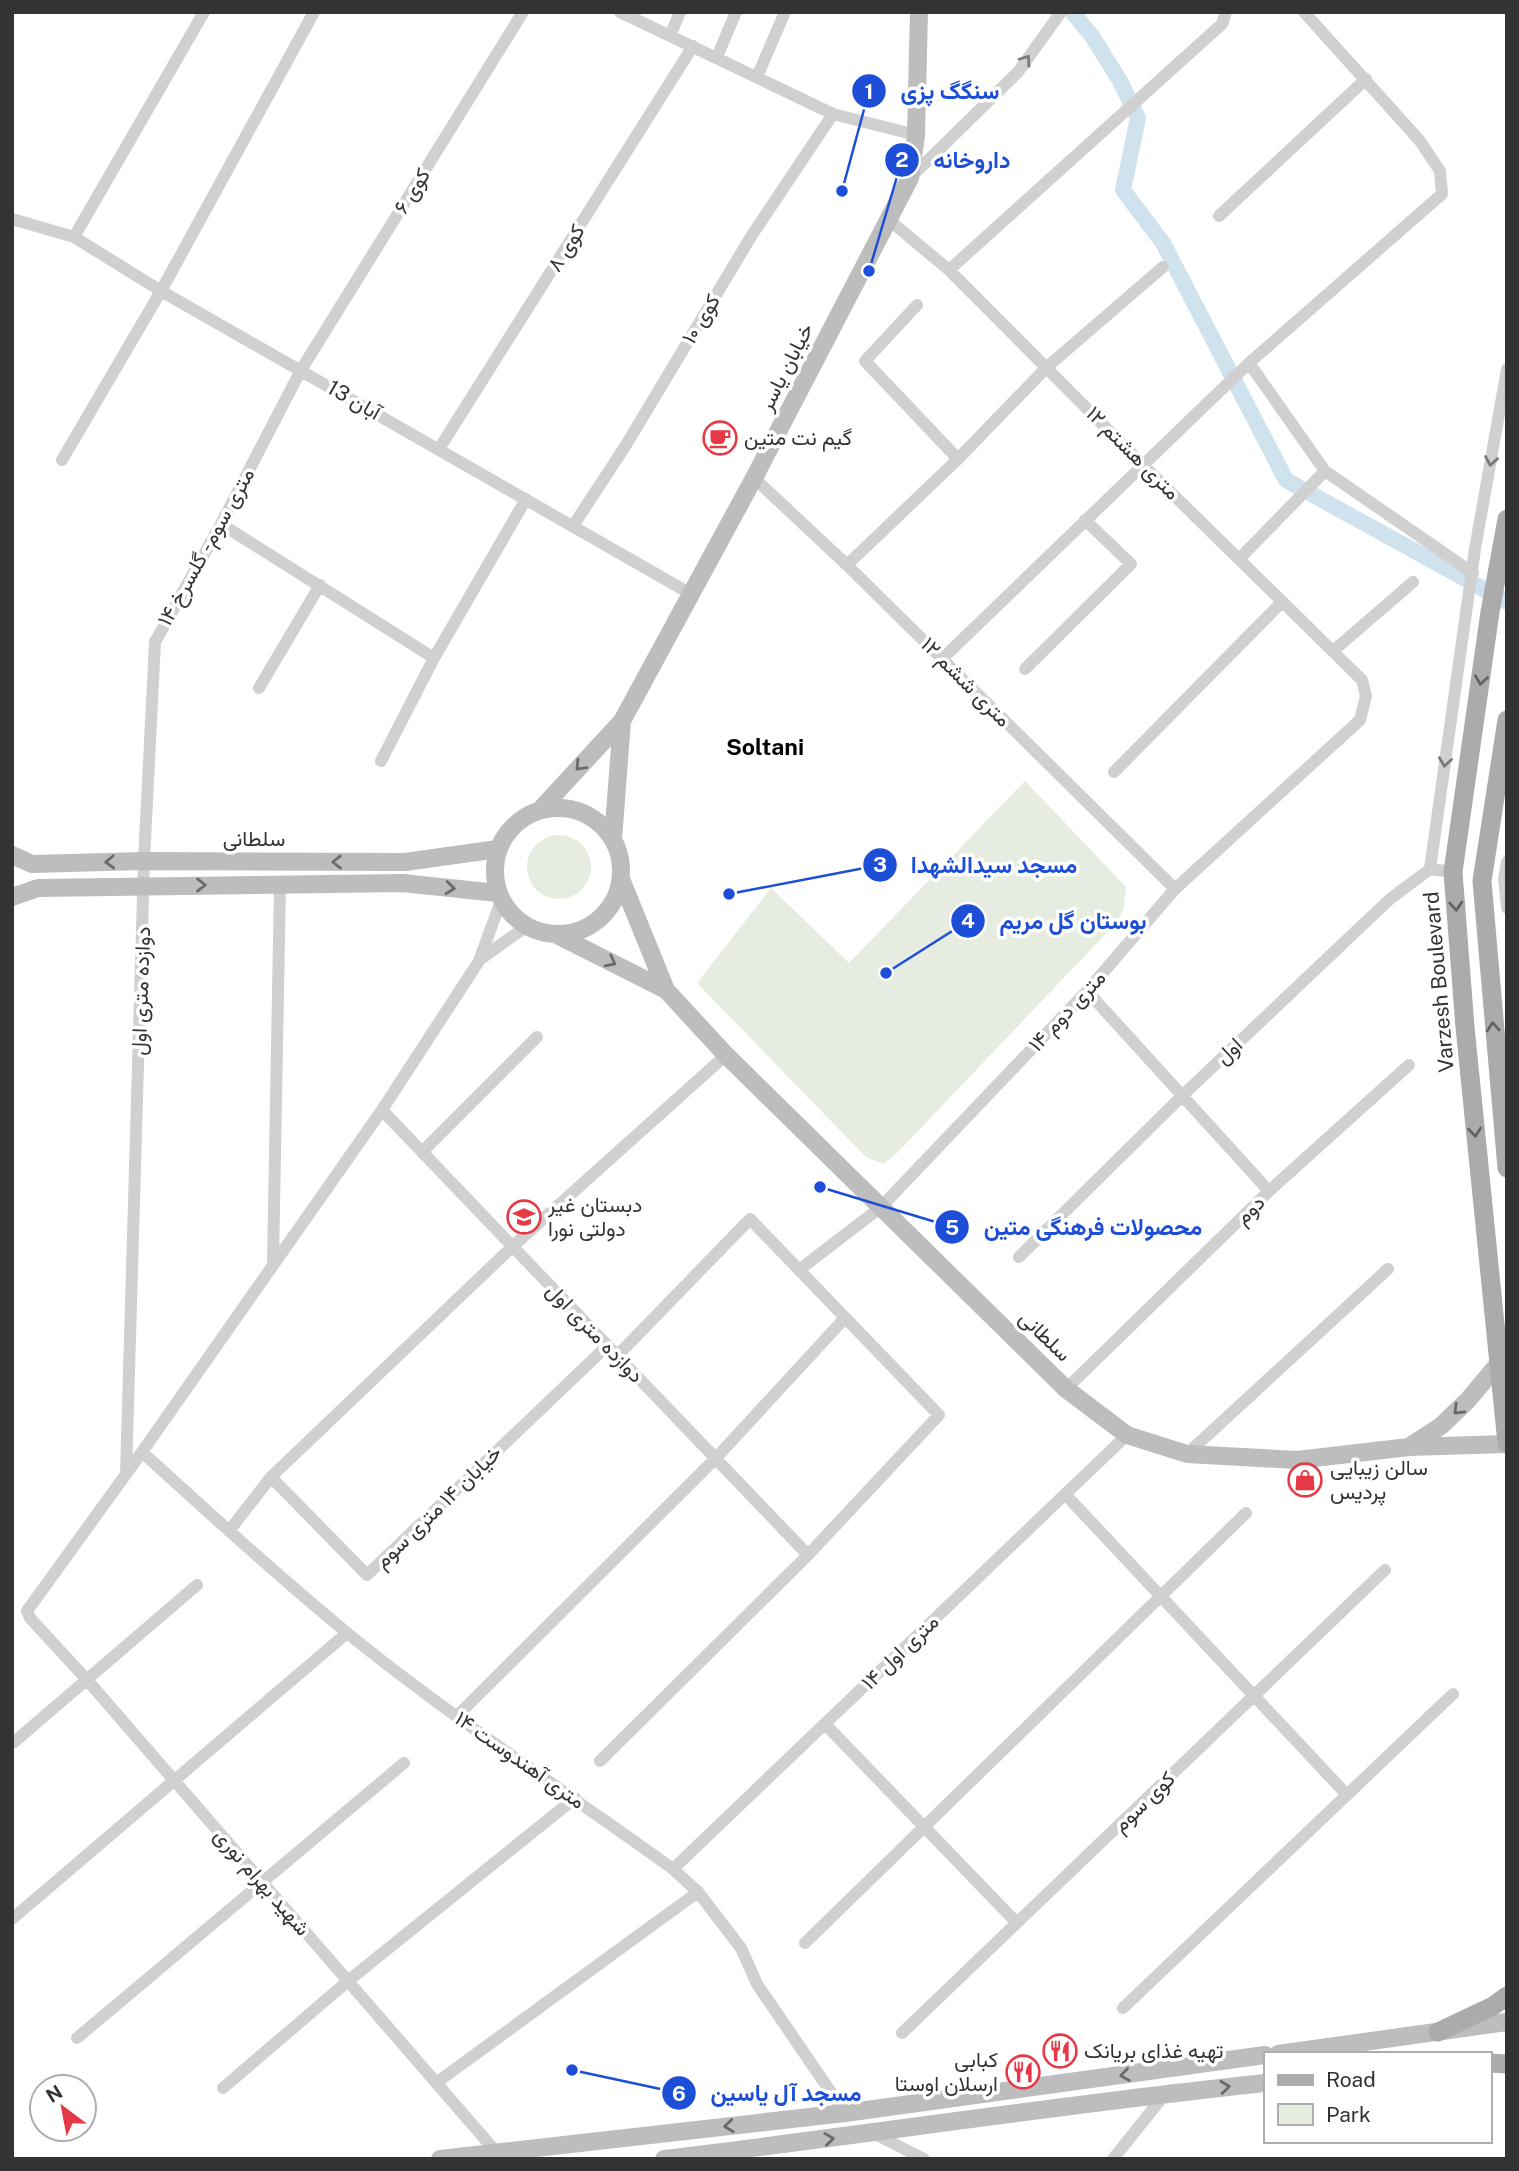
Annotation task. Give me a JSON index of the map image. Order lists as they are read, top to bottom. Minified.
{"streets":{"main road":["Varzesh Boulevard"],"street":["کوی ۶","کوی ۸","کوی ۱۰","خیابان یاسر","13 آبان","۱۲ متری هشتم","۱۴ متری سوم - گلسرخ","۱۲ متری ششم","سلطانی","دوازده متری اول","۱۴ متری دوم","اول","دوم","خیابان ۱۴ متری سوم","۱۴ متری اول","۱۴ متری آهندوست","کوی سوم","شهید بهرام نوری"]},"crossings":[["کوی ۶","13 آبان"],["کوی ۶","۱۴ متری سوم - گلسرخ"],["کوی ۸","13 آبان"],["کوی ۱۰","13 آبان"],["خیابان یاسر","13 آبان"],["خیابان یاسر","۱۲ متری هشتم"],["خیابان یاسر","۱۲ متری ششم"],["خیابان یاسر","سلطانی"],["13 آبان","۱۴ متری سوم - گلسرخ"],["۱۲ متری هشتم","۱۴ متری دوم"],["۱۴ متری سوم - گلسرخ","سلطانی"],["۱۴ متری سوم - گلسرخ","دوازده متری اول"],["۱۲ متری ششم","۱۴ متری دوم"],["سلطانی","Varzesh Boulevard"],["سلطانی","۱۴ متری دوم"],["سلطانی","دوم"],["سلطانی","۱۴ متری اول"],["دوازده متری اول","خیابان ۱۴ متری سوم"],["دوازده متری اول","شهید بهرام نوری"],["۱۴ متری اول","۱۴ متری آهندوست"]],"districts":["Soltani"],"places":{"other":["سنگگ پزی","داروخانه","مسجد سیدالشهدا","بوستان گل مریم","محصولات فرهنگی متین","مسجد آل یاسین"],"cafe":["گیم نت متین"],"school or university":["دبستان غیر دولتی نورا"],"shop":["سالن زیبایی پردیس"],"restaurant":["تهیه غذای بریانک","کبابی ارسلان اوستا"]},"legend":["Road","Park"],"north":"top left"}
